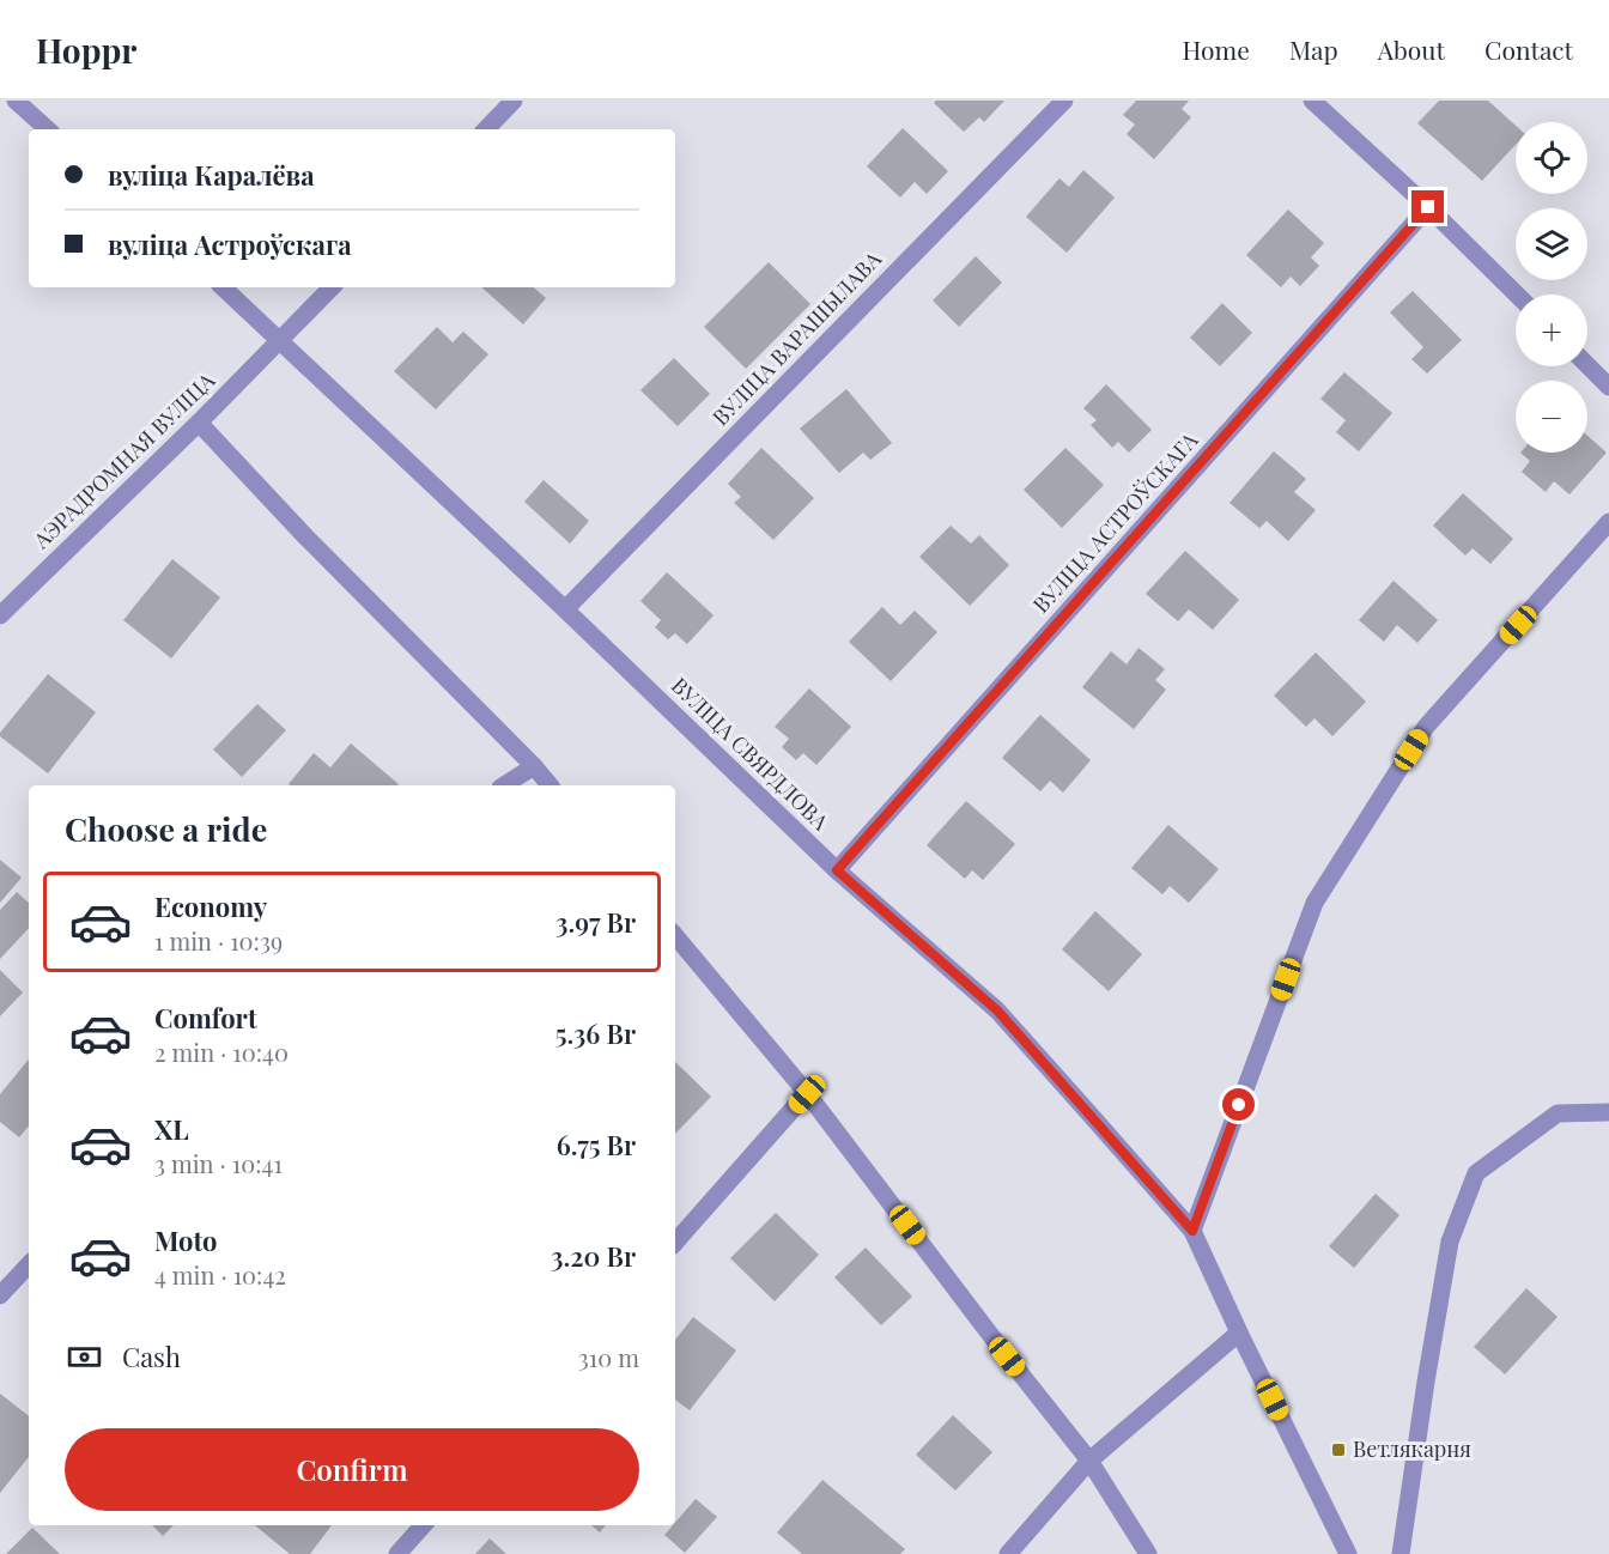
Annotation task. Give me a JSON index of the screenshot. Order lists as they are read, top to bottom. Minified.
{"streets":{"street":["ВУЛІЦА ВАРАШЫЛАВА","АЭРАДРОМНАЯ ВУЛІЦА","ВУЛІЦА АСТРОЎСКАГА","ВУЛІЦА СВЯРДЛОВА"]},"crossings":[["ВУЛІЦА ВАРАШЫЛАВА","ВУЛІЦА СВЯРДЛОВА"],["АЭРАДРОМНАЯ ВУЛІЦА","ВУЛІЦА СВЯРДЛОВА"],["ВУЛІЦА АСТРОЎСКАГА","ВУЛІЦА СВЯРДЛОВА"]],"places":{"transit":["Ветлякарня"]},"page":{"header":"Hoppr","nav":["Home","Map","About","Contact"],"map_buttons":["+","−"],"banner":["вуліца Каралёва","вуліца Астроўскага"],"heading":"Choose a ride","list":[{"name":"Economy","note":"1 min · 10:39","value":"3.97 Br"},{"name":"Comfort","note":"2 min · 10:40","value":"5.36 Br"},{"name":"XL","note":"3 min · 10:41","value":"6.75 Br"},{"name":"Moto","note":"4 min · 10:42","value":"3.20 Br"}],"pay":["Cash","310 m"],"buttons":"Confirm"}}
